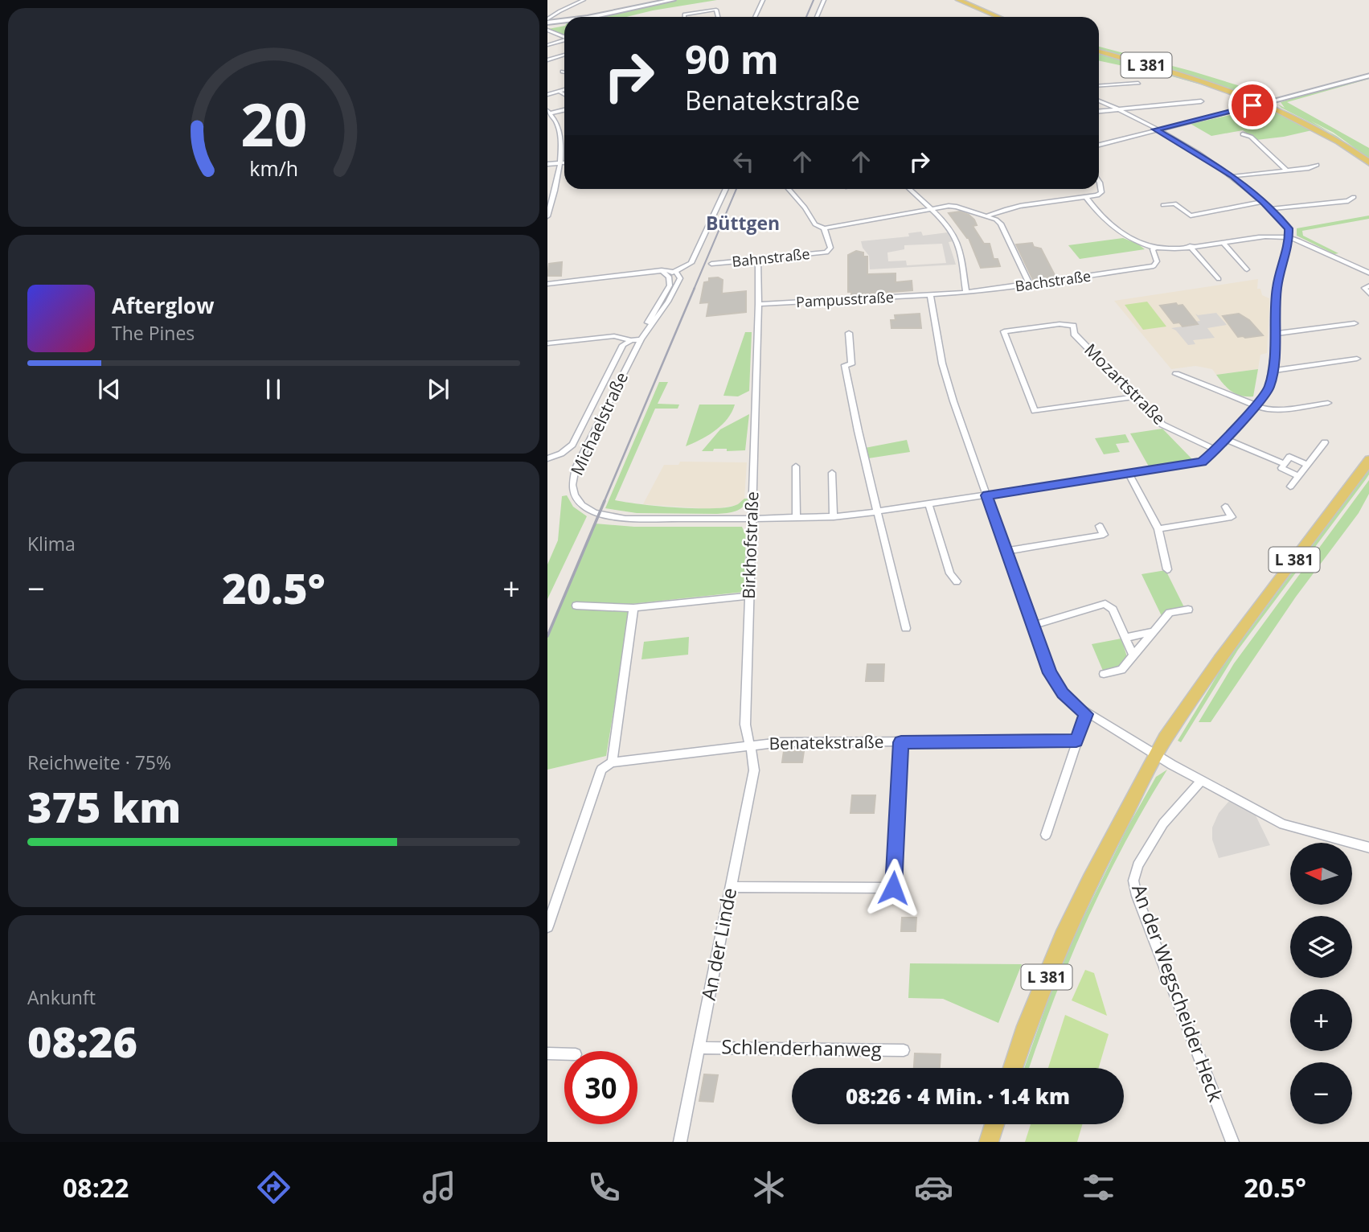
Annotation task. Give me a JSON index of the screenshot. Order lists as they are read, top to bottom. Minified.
{"streets":{"main road":["L 381"],"street":["Bahnstraße","Bachstraße","Pampusstraße","Mozartstraße","Michaelstraße","Birkhofstraße","Benatekstraße","An der Linde","An der Wegscheider Heck","Schlenderhanweg"]},"crossings":[["Bahnstraße","Birkhofstraße"],["Bachstraße","Pampusstraße"],["Pampusstraße","Birkhofstraße"],["Mozartstraße","Michaelstraße"],["Michaelstraße","Birkhofstraße"],["Birkhofstraße","Benatekstraße"],["Birkhofstraße","An der Linde"],["Benatekstraße","An der Linde"],["An der Linde","Schlenderhanweg"]],"districts":["Büttgen"],"north":"left","page":{"turn":["90 m","Benatekstraße"],"song":["Afterglow","The Pines"],"tile":["Klima",["Reichweite · 75%","375 km"],["Ankunft","08:26"]],"heat":["−","20.5°","+"],"map_buttons":["+","−"],"limit":"30","trip":"08:26 · 4 Min. · 1.4 km","tabs":["08:22","20.5°"],"gauge":["20","km/h"]}}
